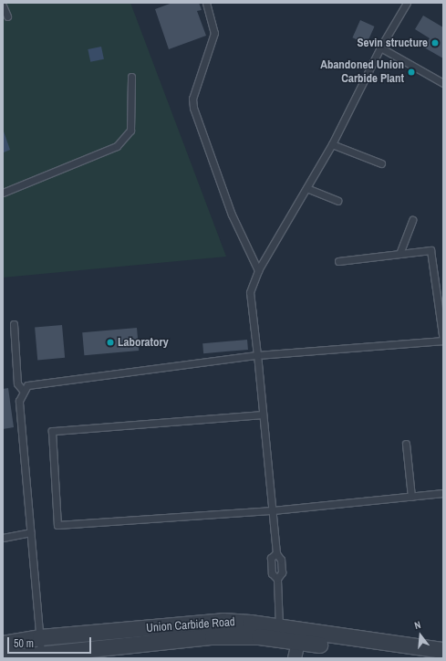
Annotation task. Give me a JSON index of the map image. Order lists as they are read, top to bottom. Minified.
{"streets":{"street":["Union Carbide Road"]},"places":["Sevin structure","Abandoned Union Carbide Plant","Laboratory"],"scale_bar":"50 m","north":"top"}
